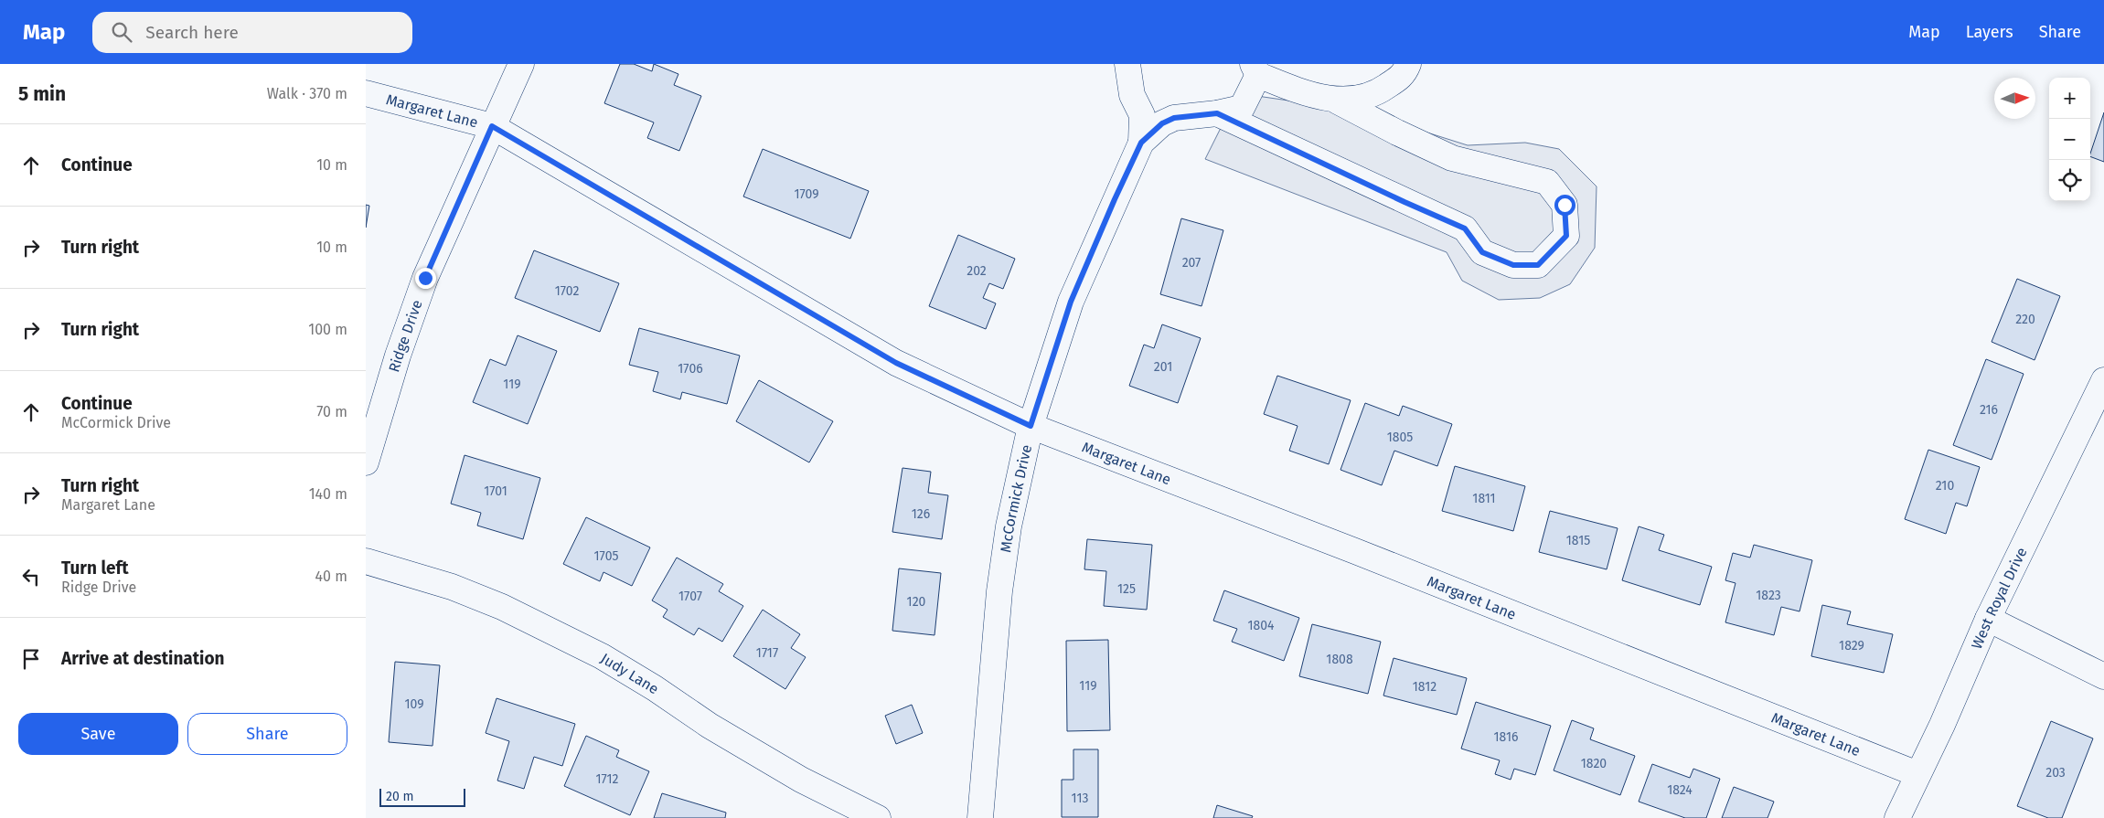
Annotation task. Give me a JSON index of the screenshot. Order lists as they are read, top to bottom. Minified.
{"streets":{"street":["Margaret Lane","Ridge Drive","McCormick Drive","West Royal Drive","Judy Lane"]},"crossings":[["Margaret Lane","Ridge Drive"],["Margaret Lane","McCormick Drive"],["Margaret Lane","West Royal Drive"]],"house_numbers":["1709","207","202","1702","220","201","1706","119","216","1805","210","1701","1811","126","1815","1705","125","1823","1707","120","1804","1829","1717","1808","119","1812","109","1816","1820","203","1712","1824","113"],"scale_bar":"20 m","north":"right","page":{"header":"Map","search":"Search here","nav":["Map","Layers","Share"],"heading":["5 min","Walk · 370 m"],"map_buttons":["+","−"],"list":[["Continue","10 m"],["Turn right","10 m"],["Turn right","100 m"],["Continue","McCormick Drive","70 m"],["Turn right","Margaret Lane","140 m"],["Turn left","Ridge Drive","40 m"],"Arrive at destination"],"buttons":["Save","Share"],"scale":"20 m"}}
